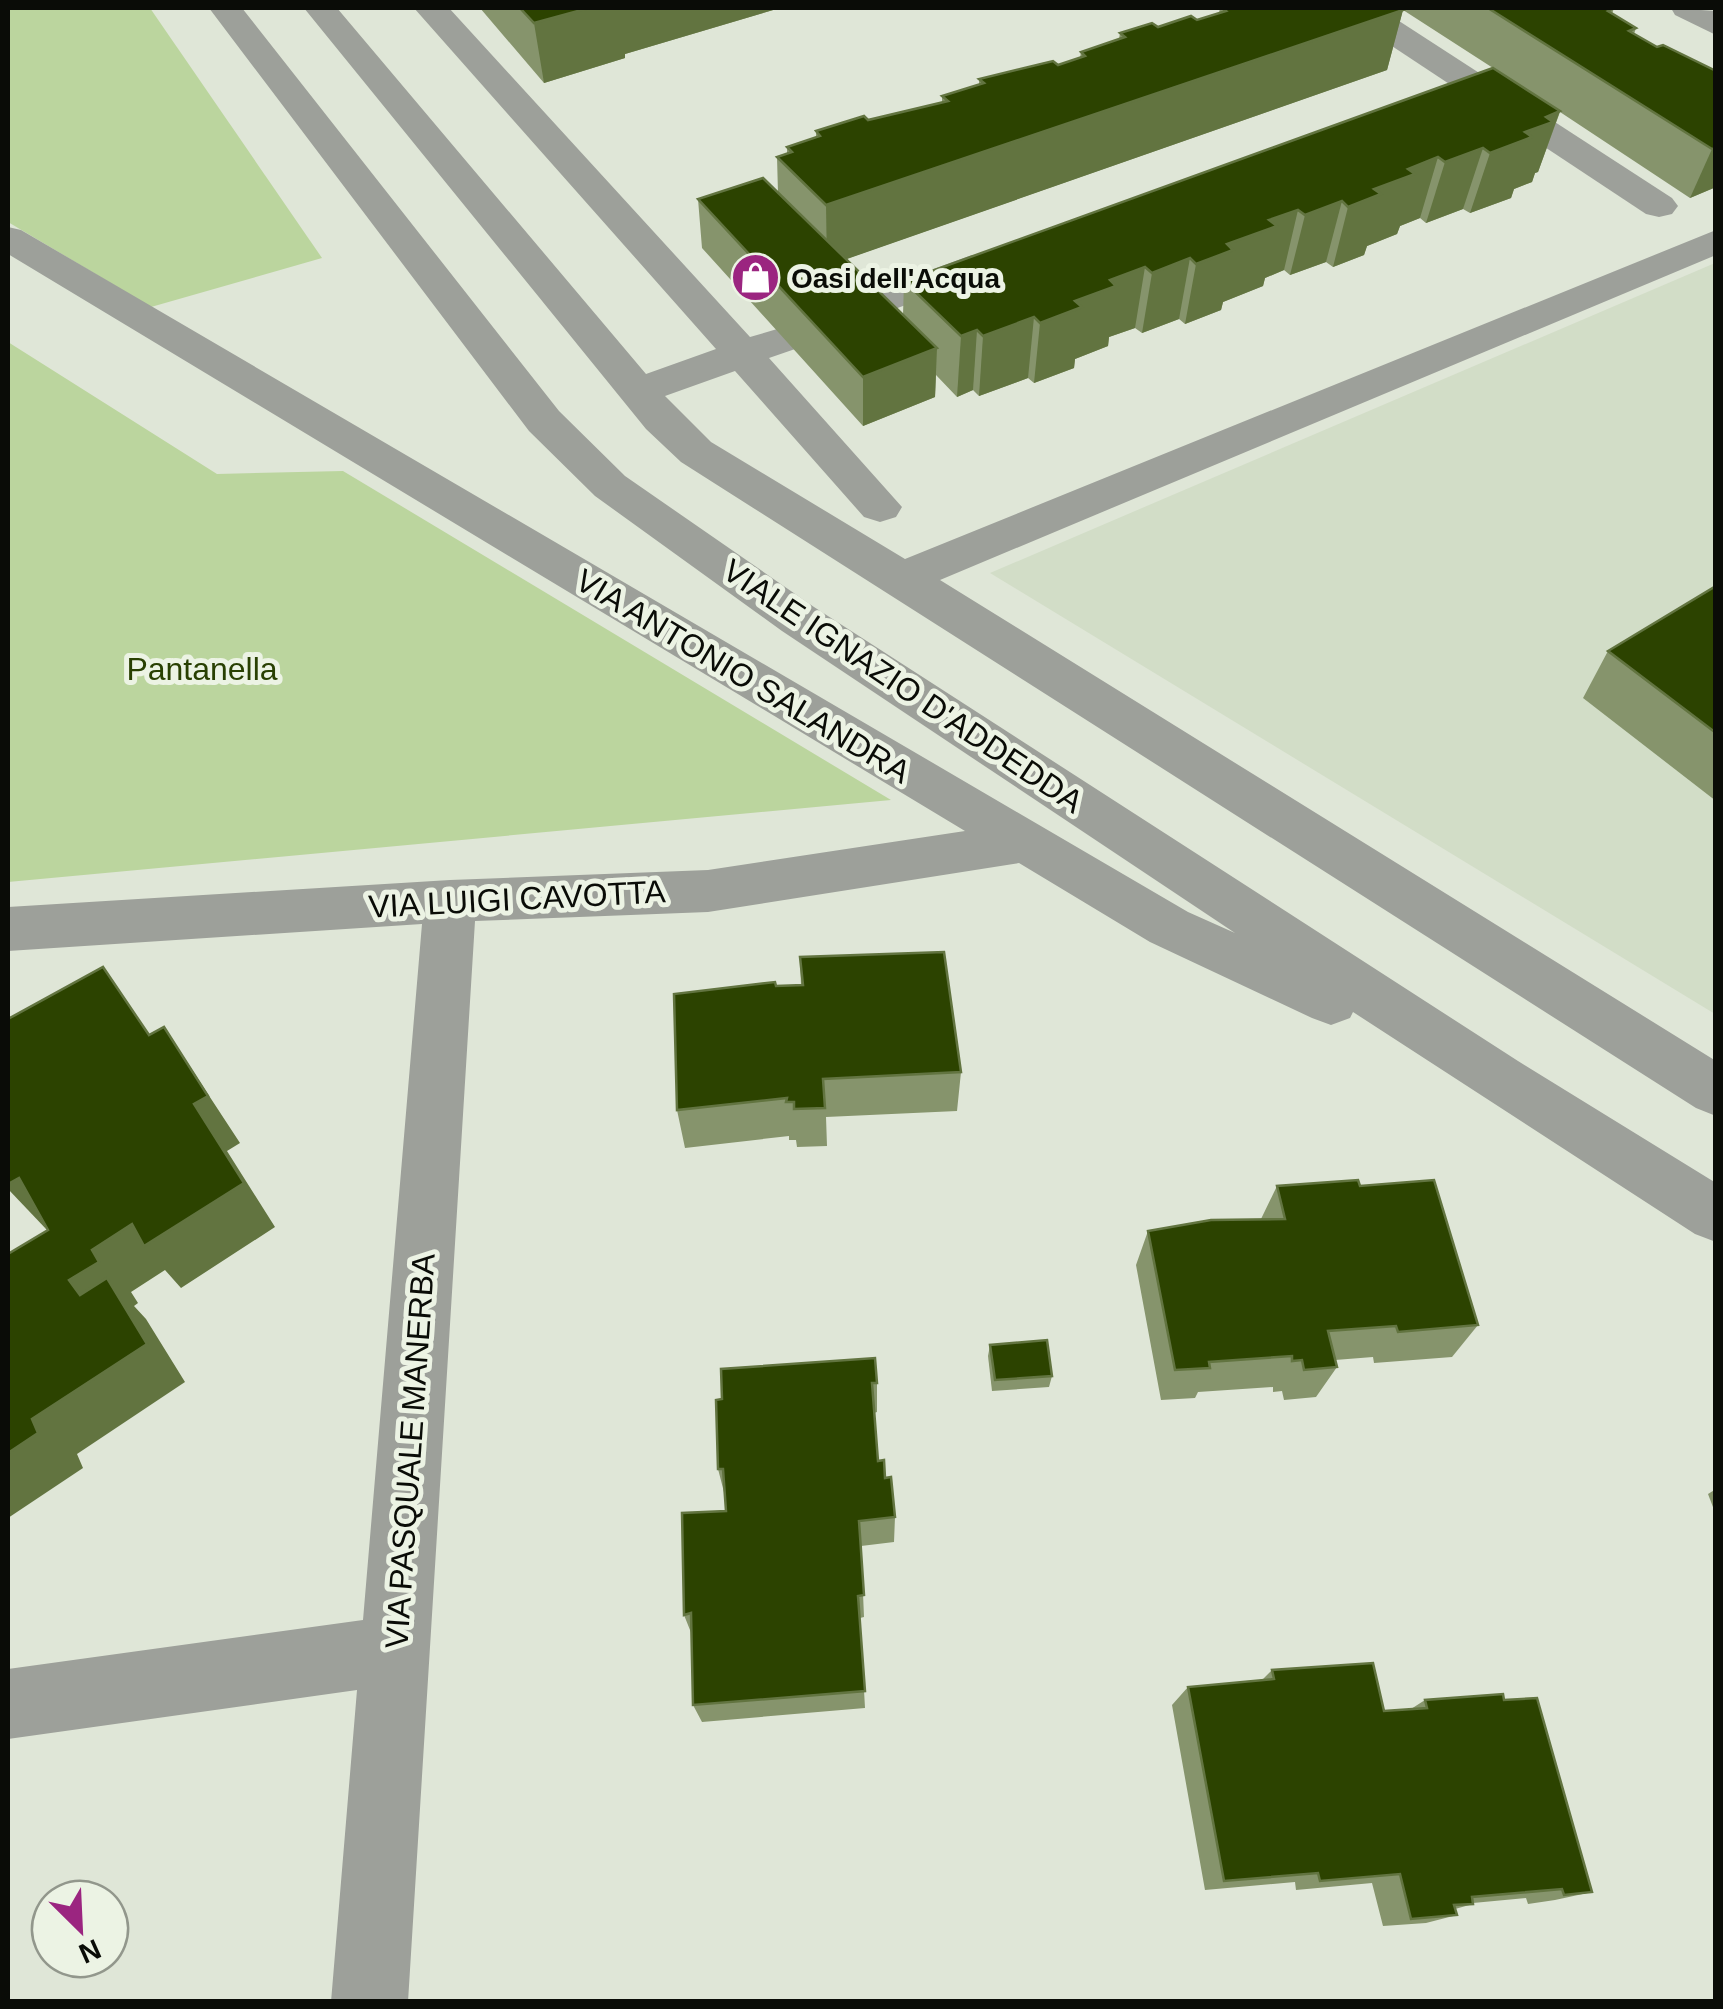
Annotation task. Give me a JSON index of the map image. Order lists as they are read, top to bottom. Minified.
{"streets":{"street":["VIA ANTONIO SALANDRA","VIALE IGNAZIO D'ADDEDDA","VIA LUIGI CAVOTTA","VIA PASQUALE MANERBA"]},"crossings":[["VIA ANTONIO SALANDRA","VIALE IGNAZIO D'ADDEDDA"],["VIA ANTONIO SALANDRA","VIA LUIGI CAVOTTA"],["VIA LUIGI CAVOTTA","VIA PASQUALE MANERBA"]],"parks":["Pantanella"],"places":{"shop":["Oasi dell'Acqua"]},"north":"bottom right"}
